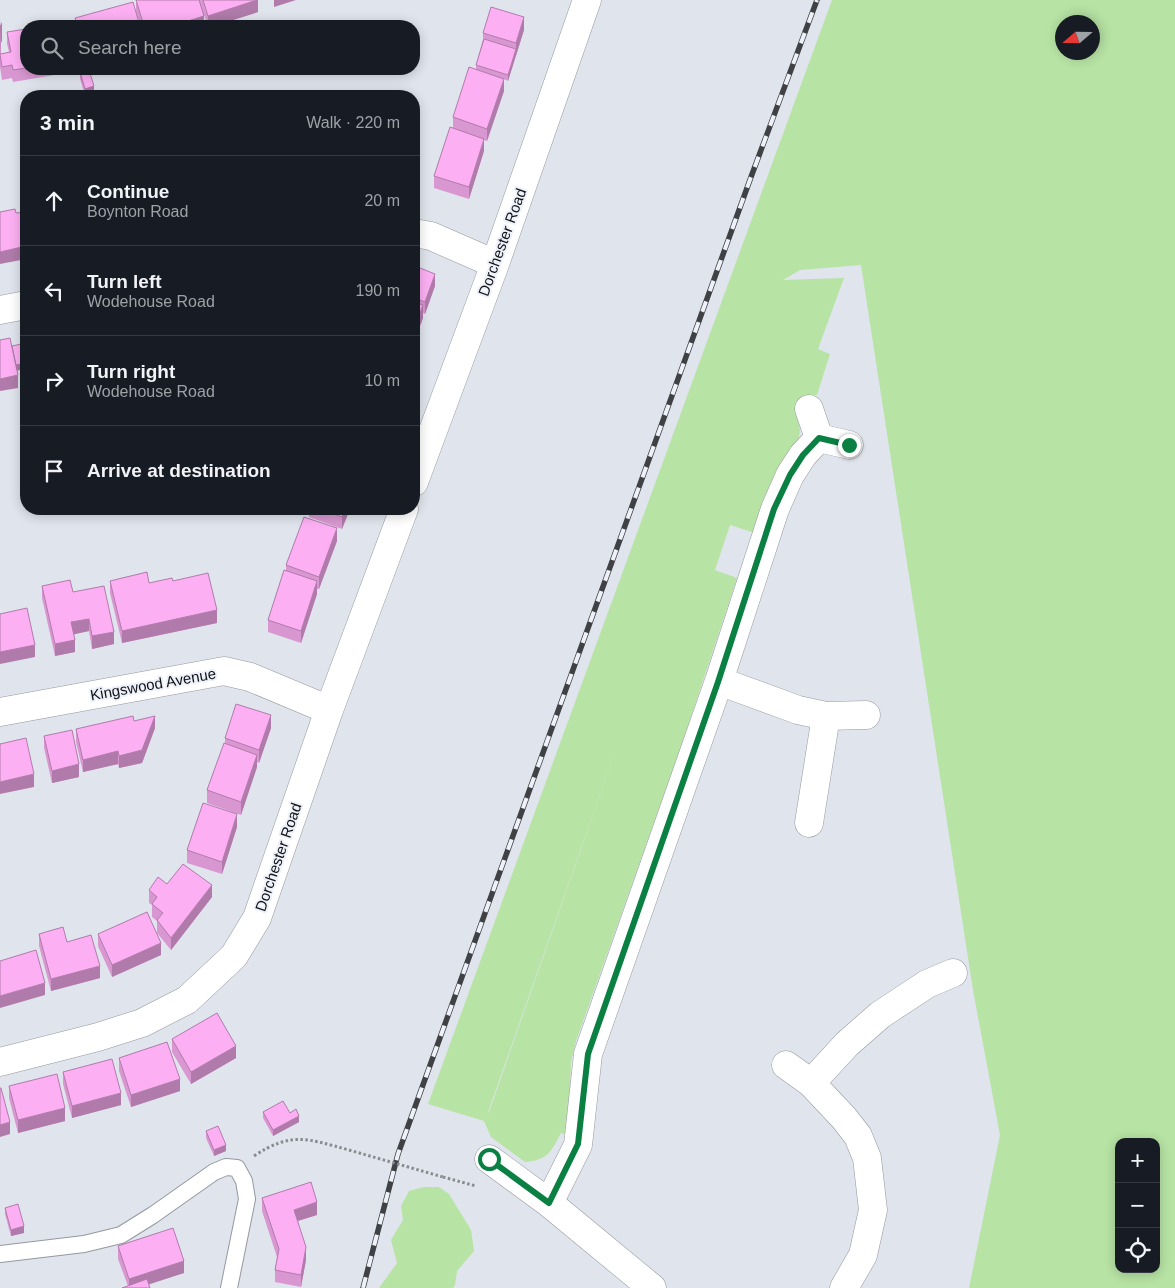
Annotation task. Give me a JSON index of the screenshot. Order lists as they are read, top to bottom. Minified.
{"streets":{"street":["Dorchester Road","Kingswood Avenue"]},"crossings":[["Dorchester Road","Kingswood Avenue"]],"north":"left","page":{"search":"Search here","heading":["3 min","Walk · 220 m"],"list":[["Continue","Boynton Road","20 m"],["Turn left","Wodehouse Road","190 m"],["Turn right","Wodehouse Road","10 m"],"Arrive at destination"],"map_buttons":["+","−"]}}
